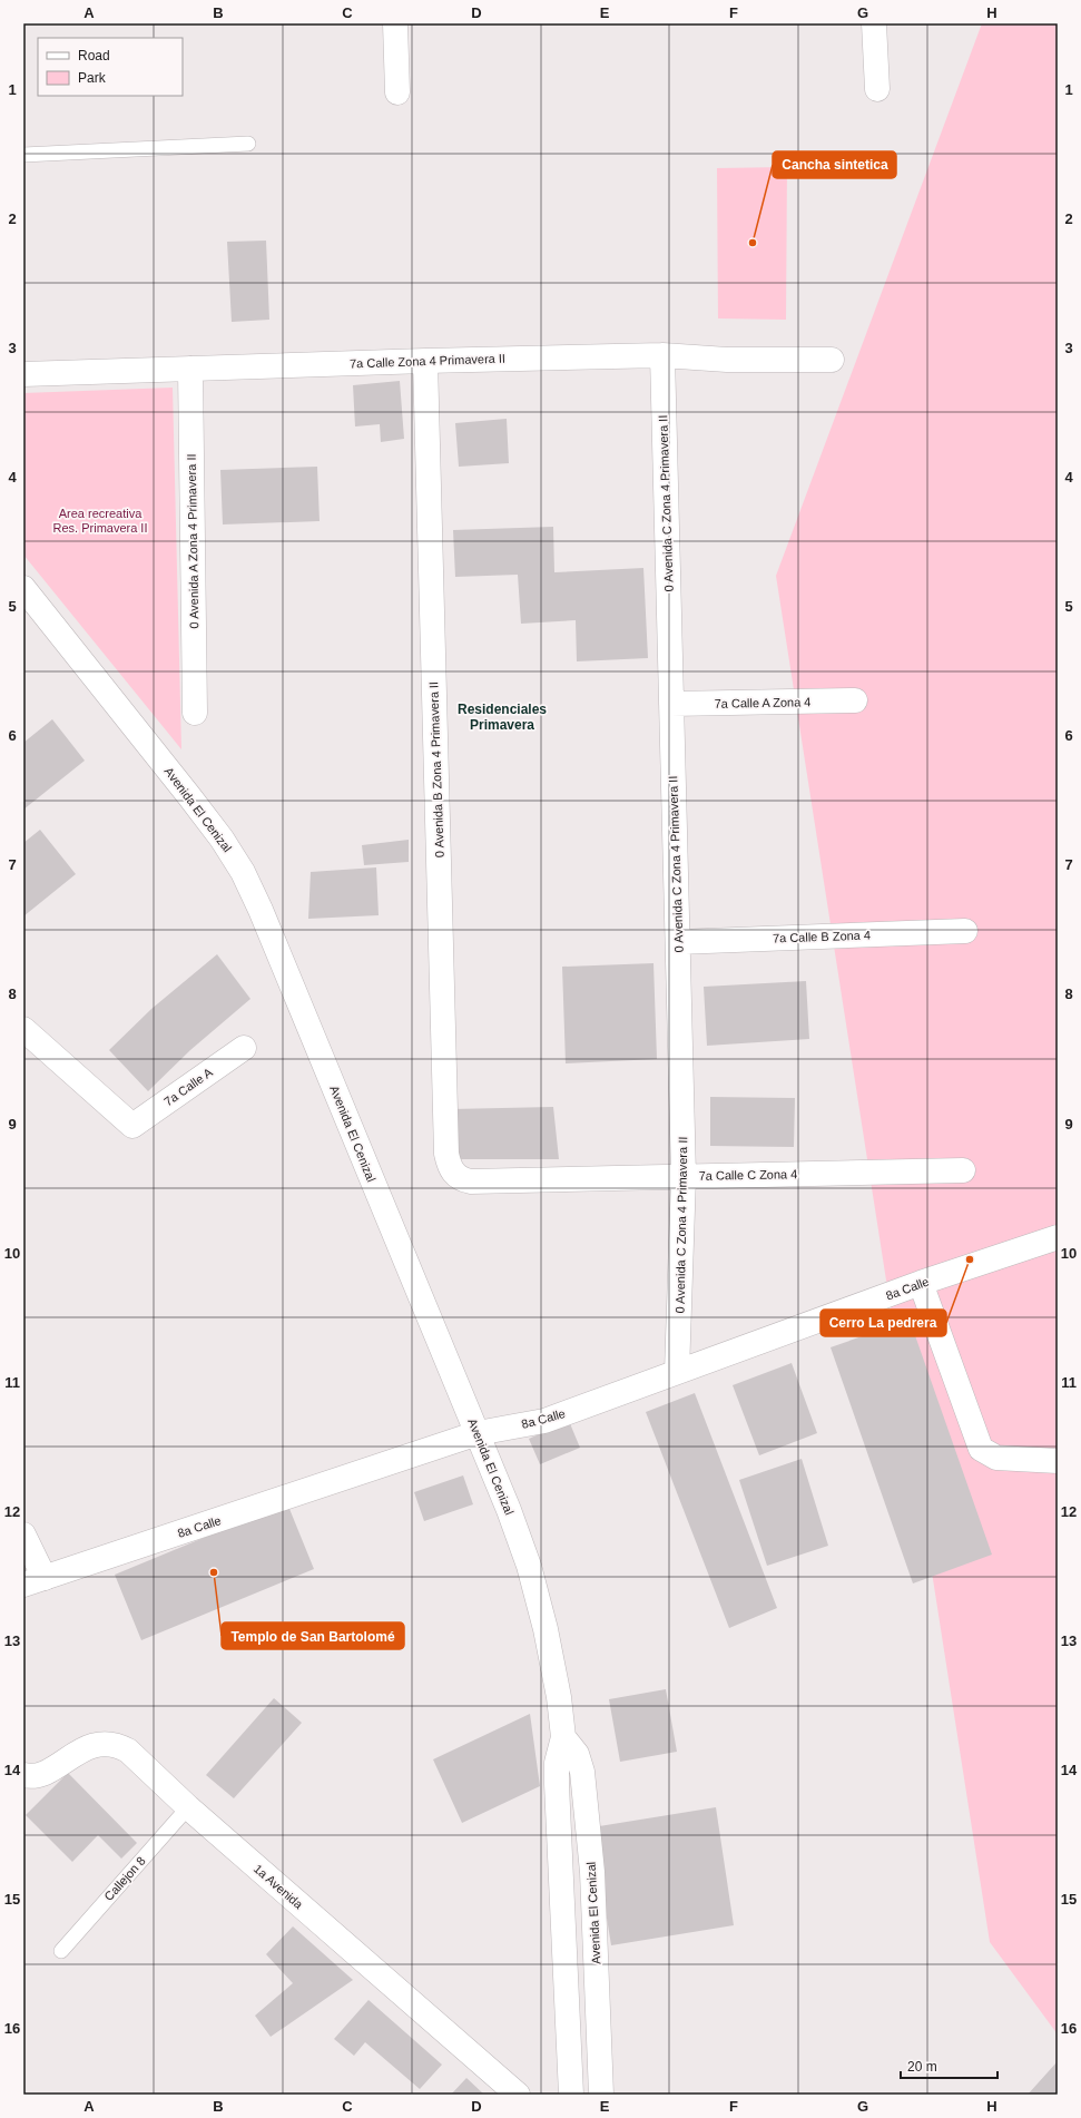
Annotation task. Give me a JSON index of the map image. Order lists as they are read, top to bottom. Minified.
{"streets":{"street":["7a Calle Zona 4 Primavera II","0 Avenida C Zona 4 Primavera II","0 Avenida A Zona 4 Primavera II","7a Calle A Zona 4","0 Avenida B Zona 4 Primavera II","Avenida El Cenizal","7a Calle B Zona 4","7a Calle A","7a Calle C Zona 4","8a Calle","1a Avenida"],"lane":["Callejon 8"]},"crossings":[["7a Calle Zona 4 Primavera II","0 Avenida C Zona 4 Primavera II"],["7a Calle Zona 4 Primavera II","0 Avenida A Zona 4 Primavera II"],["7a Calle Zona 4 Primavera II","0 Avenida B Zona 4 Primavera II"],["0 Avenida C Zona 4 Primavera II","7a Calle A Zona 4"],["0 Avenida C Zona 4 Primavera II","7a Calle B Zona 4"],["0 Avenida C Zona 4 Primavera II","7a Calle C Zona 4"],["0 Avenida C Zona 4 Primavera II","8a Calle"],["0 Avenida B Zona 4 Primavera II","7a Calle C Zona 4"],["Avenida El Cenizal","8a Calle"],["Callejon 8","1a Avenida"]],"districts":["Residenciales Primavera"],"parks":["Area recreativa Res. Primavera II"],"places":["Cancha sintetica","Cerro La pedrera","Templo de San Bartolomé"],"legend":["Road","Park"],"scale_bar":"20 m","grid":{"columns":["A","B","C","D","E","F","G","H"],"rows":["1","2","3","4","5","6","7","8","9","10","11","12","13","14","15","16"]}}
